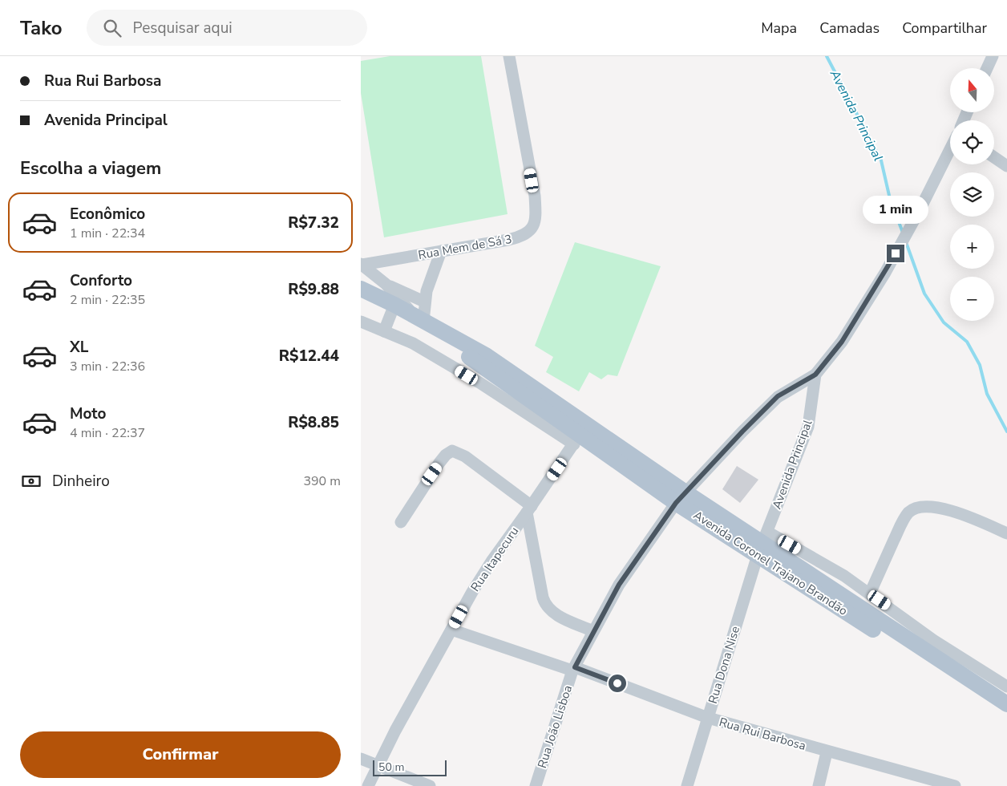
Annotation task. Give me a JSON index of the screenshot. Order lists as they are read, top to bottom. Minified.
{"streets":{"main road":["Avenida Coronel Trajano Brandão"],"street":["Rua Mem de Sá 3","Avenida Principal","Rua Itapecuru","Rua Dona Nise","Rua João Lisboa","Rua Rui Barbosa"]},"crossings":[["Avenida Principal","Avenida Coronel Trajano Brandão"],["Avenida Principal","Rua Dona Nise"],["Avenida Principal","Rua João Lisboa"],["Rua Itapecuru","Avenida Coronel Trajano Brandão"],["Rua Itapecuru","Rua Rui Barbosa"],["Avenida Coronel Trajano Brandão","Rua Dona Nise"],["Avenida Coronel Trajano Brandão","Rua João Lisboa"],["Rua Dona Nise","Rua Rui Barbosa"],["Rua João Lisboa","Rua Rui Barbosa"]],"water":["Avenida Principal"],"scale_bar":"50 m","north":"top","page":{"header":"Tako","search":"Pesquisar aqui","nav":["Mapa","Camadas","Compartilhar"],"banner":["Rua Rui Barbosa","Avenida Principal"],"map_buttons":["+","−"],"heading":"Escolha a viagem","list":[{"name":"Econômico","note":"1 min · 22:34","value":"R$7.32"},{"name":"Conforto","note":"2 min · 22:35","value":"R$9.88"},{"name":"XL","note":"3 min · 22:36","value":"R$12.44"},{"name":"Moto","note":"4 min · 22:37","value":"R$8.85"}],"bubble":"1 min","pay":["Dinheiro","390 m"],"buttons":"Confirmar","scale":"50 m"}}
